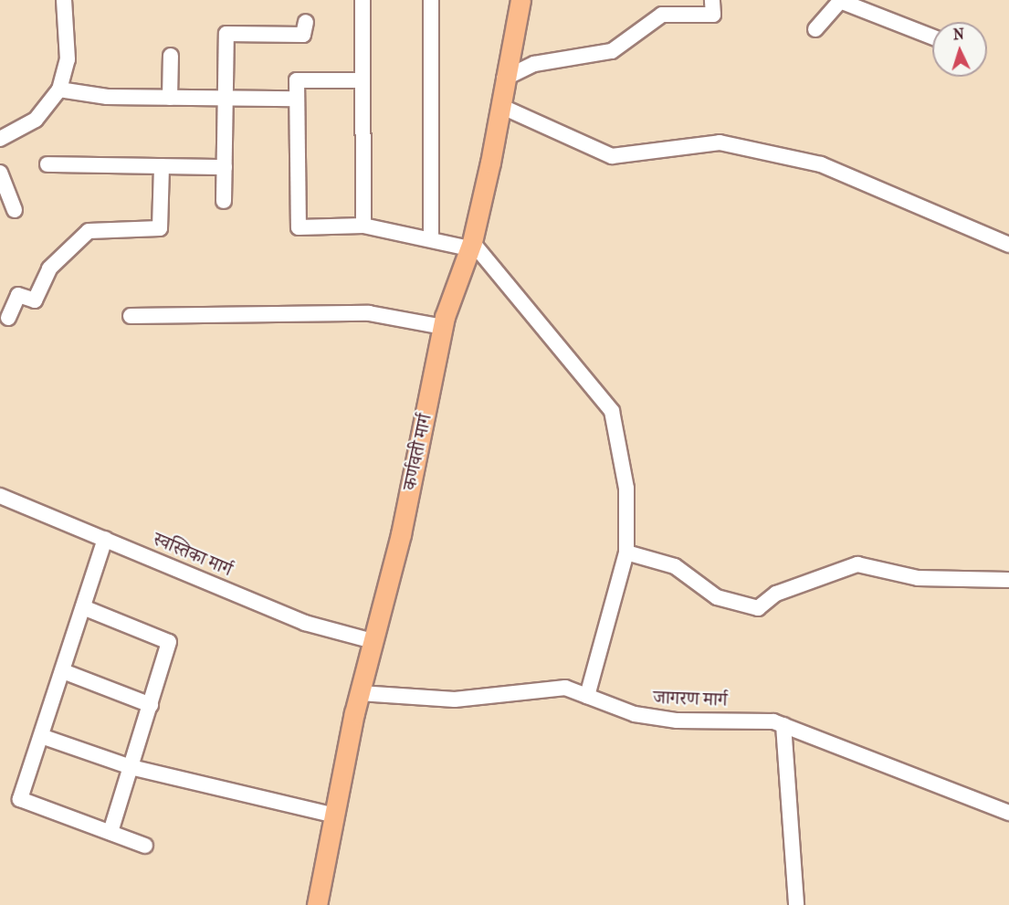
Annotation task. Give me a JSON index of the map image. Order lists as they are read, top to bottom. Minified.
{"streets":{"main road":["कर्णवती मार्ग"],"street":["स्वस्तिका मार्ग","जागरण मार्ग"]},"crossings":[["कर्णवती मार्ग","स्वस्तिका मार्ग"],["कर्णवती मार्ग","जागरण मार्ग"]],"north":"top"}
